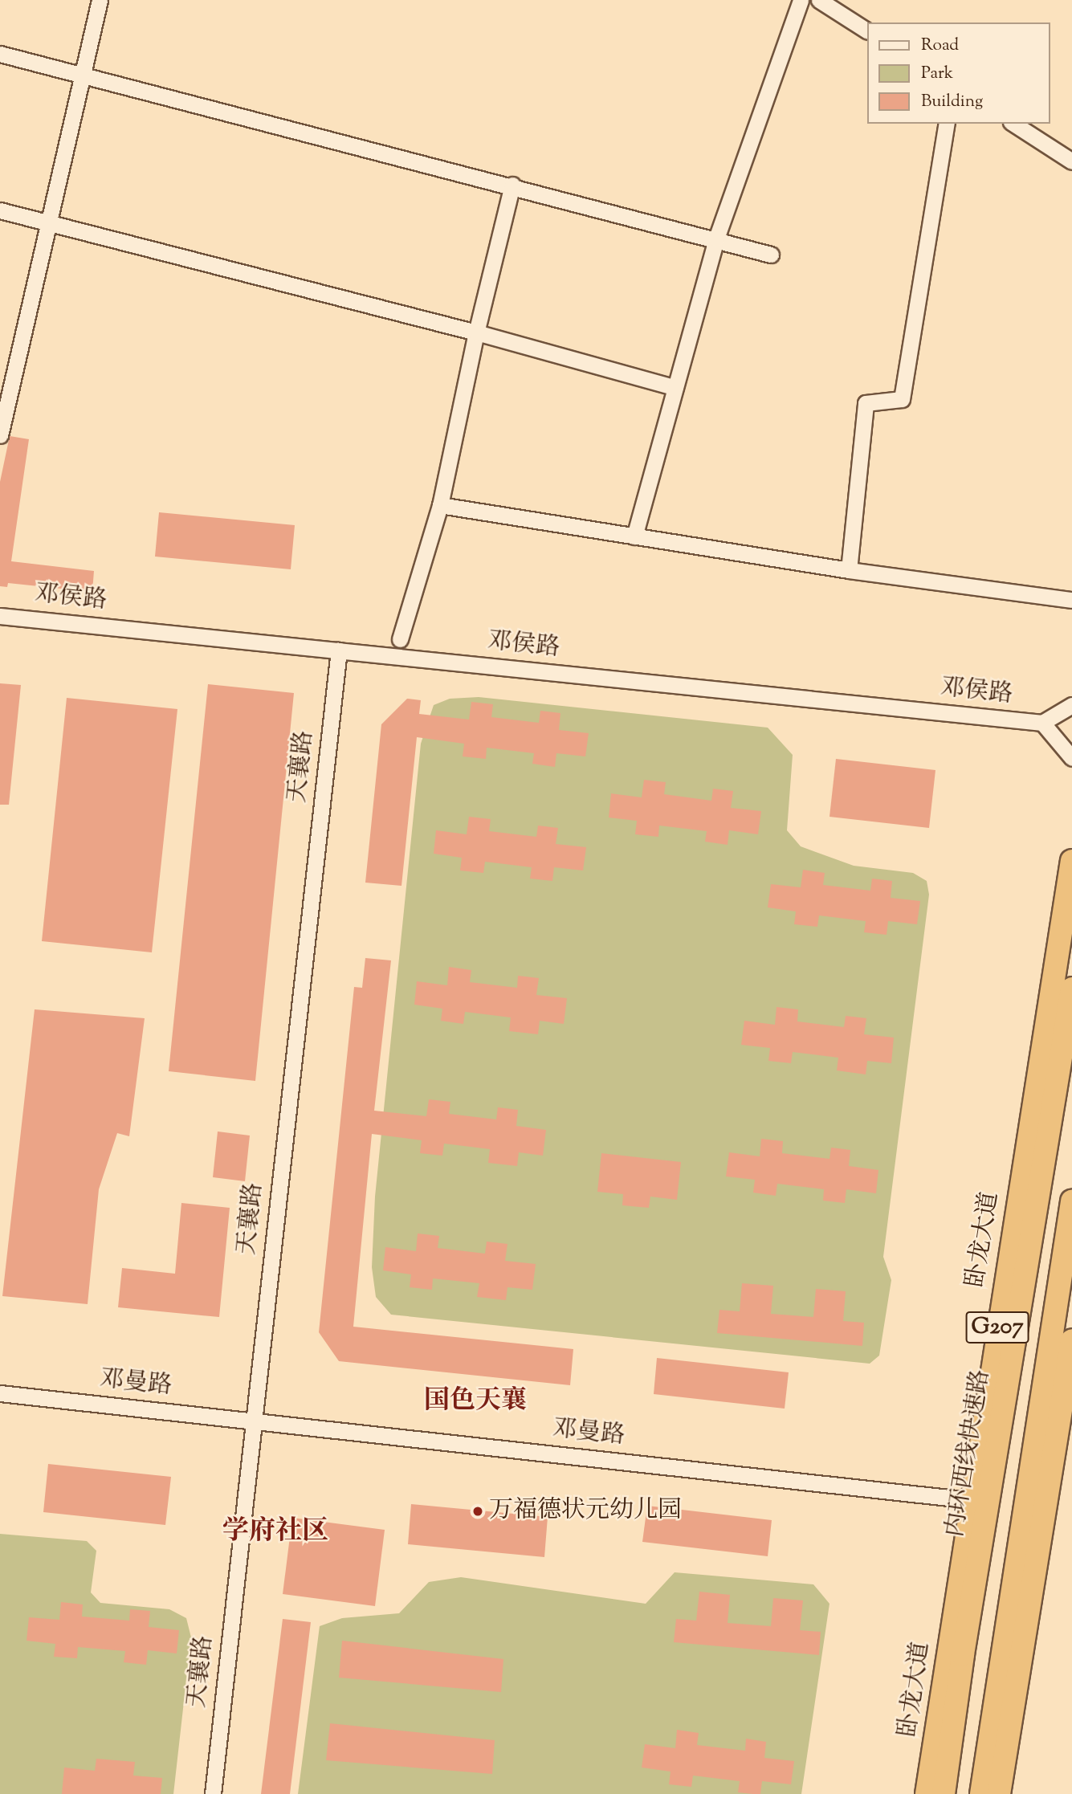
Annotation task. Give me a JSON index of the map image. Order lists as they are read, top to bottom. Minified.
{"streets":{"highway":["卧龙大道","G207","内环西线快速路"],"street":["邓侯路","天襄路","邓曼路"]},"crossings":[["邓侯路","天襄路"],["天襄路","邓曼路"],["卧龙大道","邓曼路"]],"districts":["国色天襄","学府社区"],"places":["万福德状元幼儿园"],"legend":["Road","Park","Building"]}
